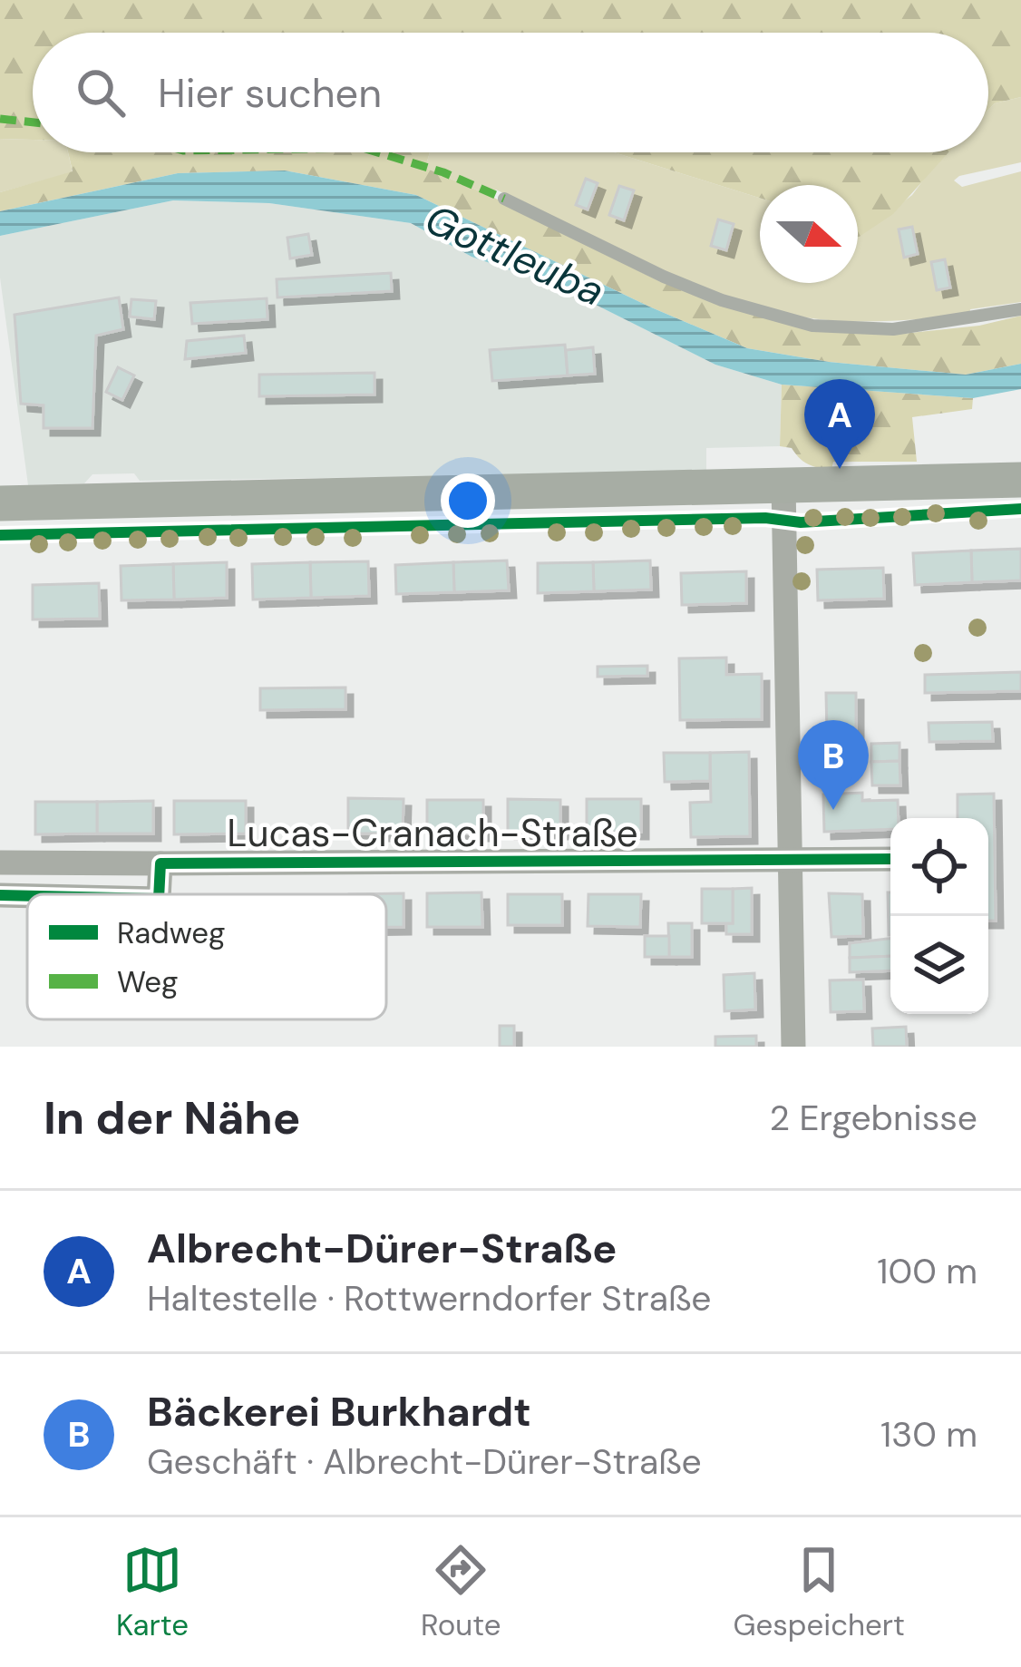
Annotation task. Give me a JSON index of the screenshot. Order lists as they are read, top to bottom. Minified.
{"streets":{"street":["Lucas-Cranach-Straße"]},"water":["Gottleuba"],"legend":["Radweg","Weg"],"north":"right","page":{"search":"Hier suchen","pins":["A","B"],"heading":["In der Nähe","2 Ergebnisse"],"list":[{"mark":"A","name":"Albrecht-Dürer-Straße","note":"Haltestelle · Rottwerndorfer Straße","value":"100 m"},{"mark":"B","name":"Bäckerei Burkhardt","note":"Geschäft · Albrecht-Dürer-Straße","value":"130 m"}],"nav":["Karte","Route","Gespeichert"]}}
